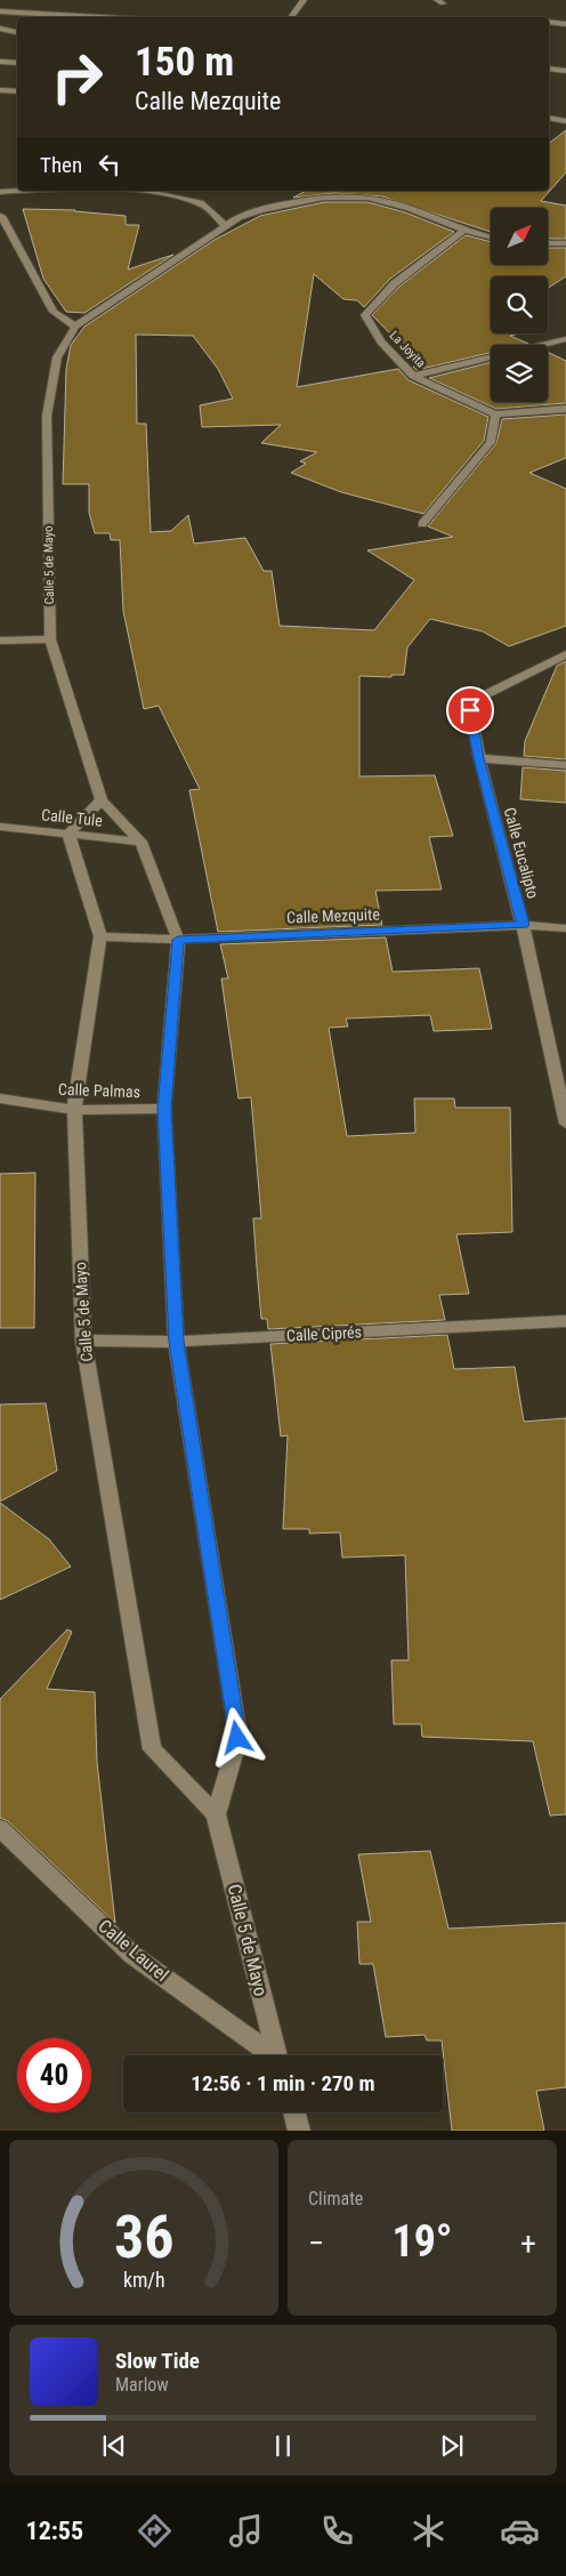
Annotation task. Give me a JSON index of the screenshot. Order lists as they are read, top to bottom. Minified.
{"streets":{"street":["La Joyita","Calle 5 de Mayo","Calle Tule","Calle Eucalipto","Calle Mezquite","Calle Palmas","Calle Ciprés","Calle Laurel"]},"crossings":[["La Joyita","Calle 5 de Mayo"],["Calle 5 de Mayo","Calle Tule"],["Calle 5 de Mayo","Calle Mezquite"],["Calle 5 de Mayo","Calle Palmas"],["Calle 5 de Mayo","Calle Ciprés"],["Calle Eucalipto","Calle Mezquite"]],"north":"top right","page":{"turn":["150 m","Calle Mezquite"],"then":"Then","limit":"40","trip":"12:56 · 1 min · 270 m","tile":"Climate","heat":["−","19°","+"],"song":["Slow Tide","Marlow"],"tabs":"12:55","gauge":["36","km/h"]}}
